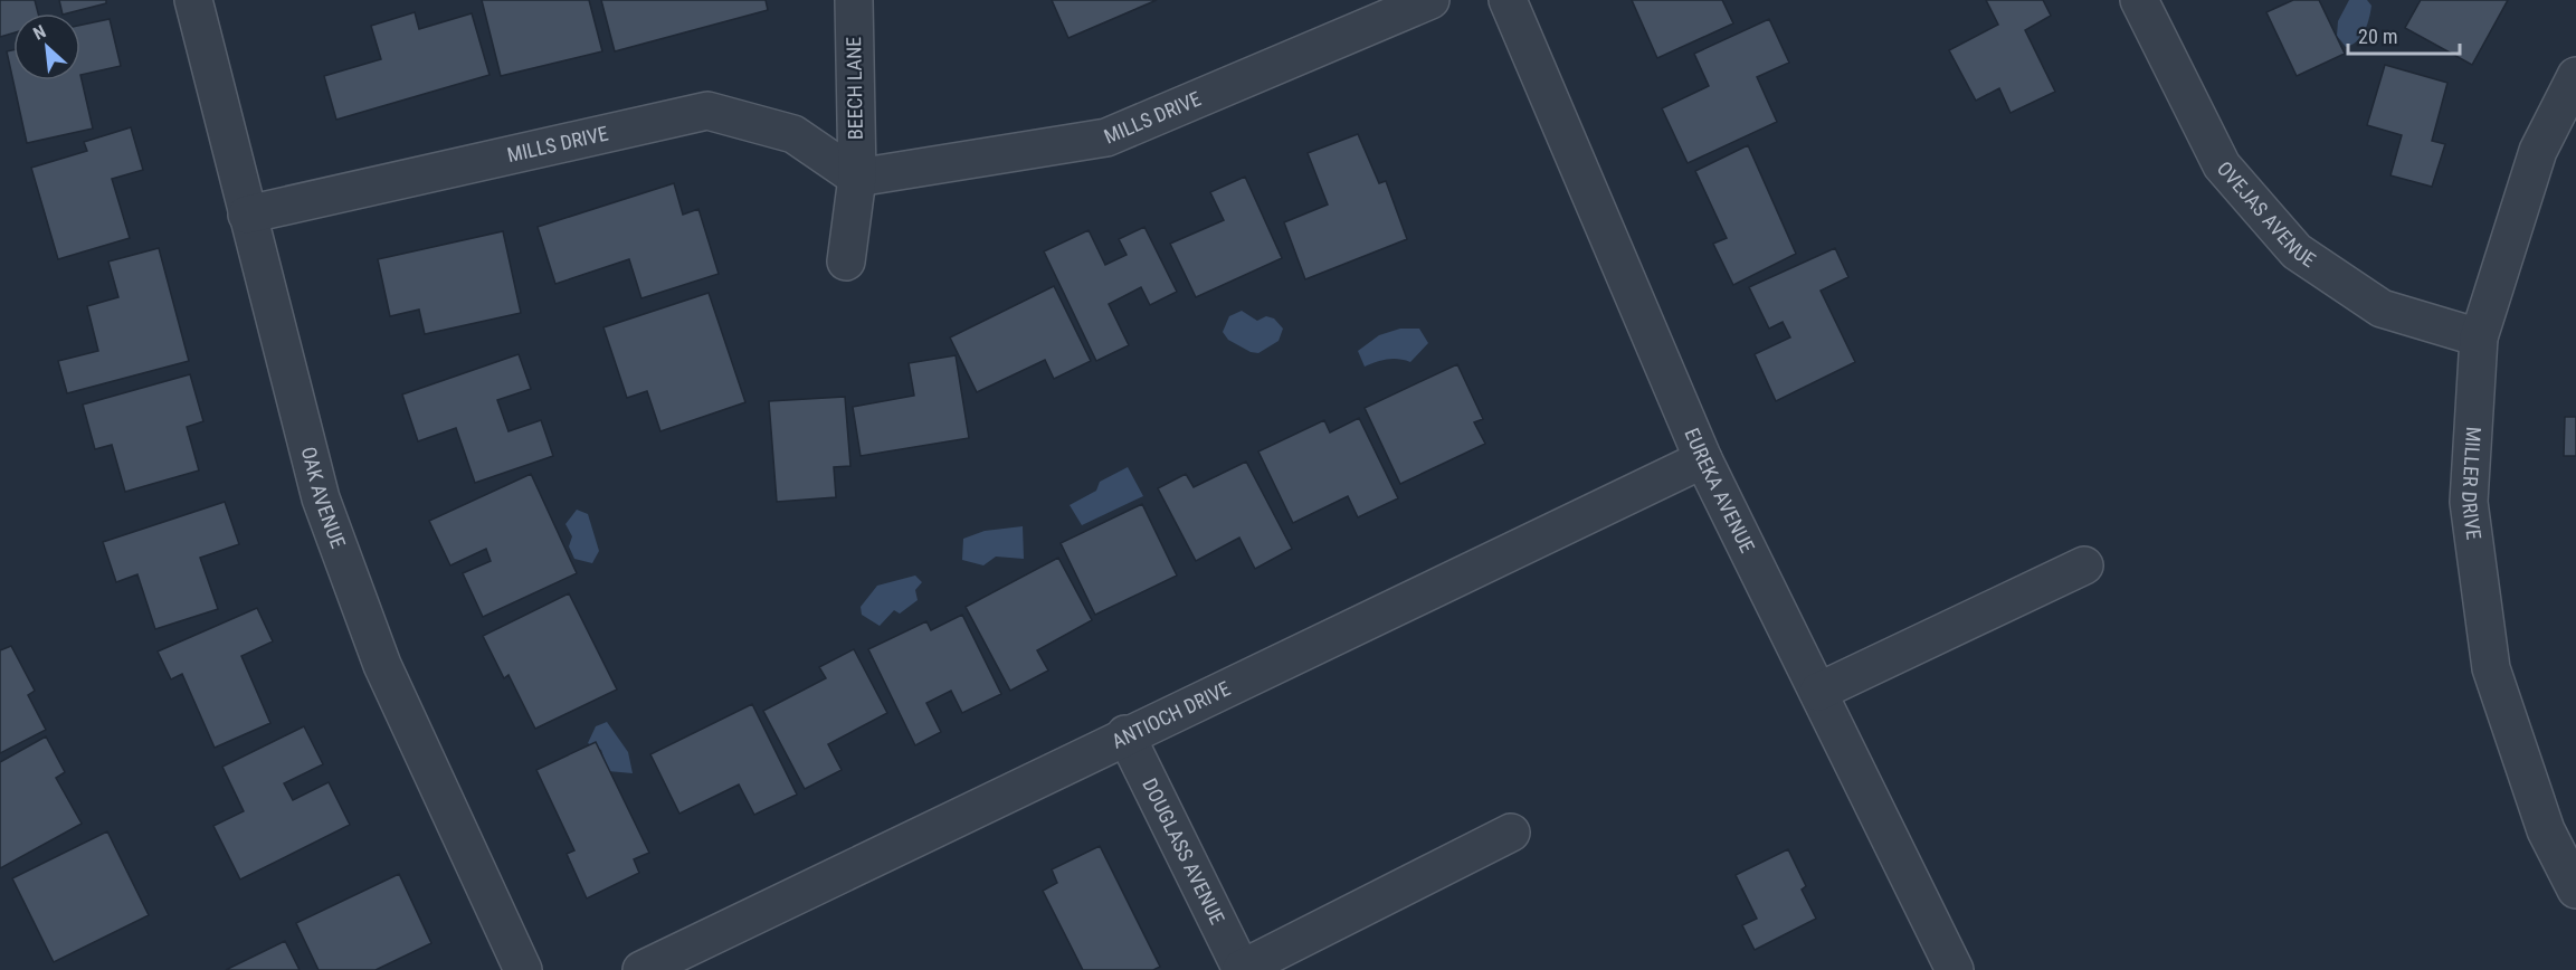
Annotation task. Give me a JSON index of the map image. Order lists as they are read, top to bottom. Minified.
{"streets":{"street":["BEECH LANE","MILLS DRIVE","OVEJAS AVENUE","MILLER DRIVE","EUREKA AVENUE","OAK AVENUE","ANTIOCH DRIVE","DOUGLASS AVENUE"]},"crossings":[["BEECH LANE","MILLS DRIVE"],["MILLS DRIVE","OAK AVENUE"],["OVEJAS AVENUE","MILLER DRIVE"],["EUREKA AVENUE","ANTIOCH DRIVE"],["ANTIOCH DRIVE","DOUGLASS AVENUE"]],"scale_bar":"20 m","north":"top left"}
